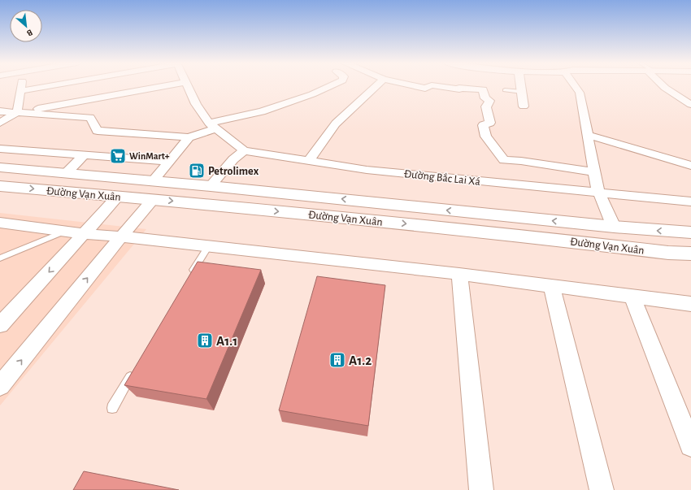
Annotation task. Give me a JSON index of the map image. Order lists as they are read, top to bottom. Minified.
{"streets":{"highway":["Đường Vạn Xuân"],"street":["Đường Bắc Lai Xá"]},"places":{"supermarket":["WinMart+"],"fuel station":["Petrolimex"],"building":["A1.1","A1.2"]},"north":"bottom right"}
